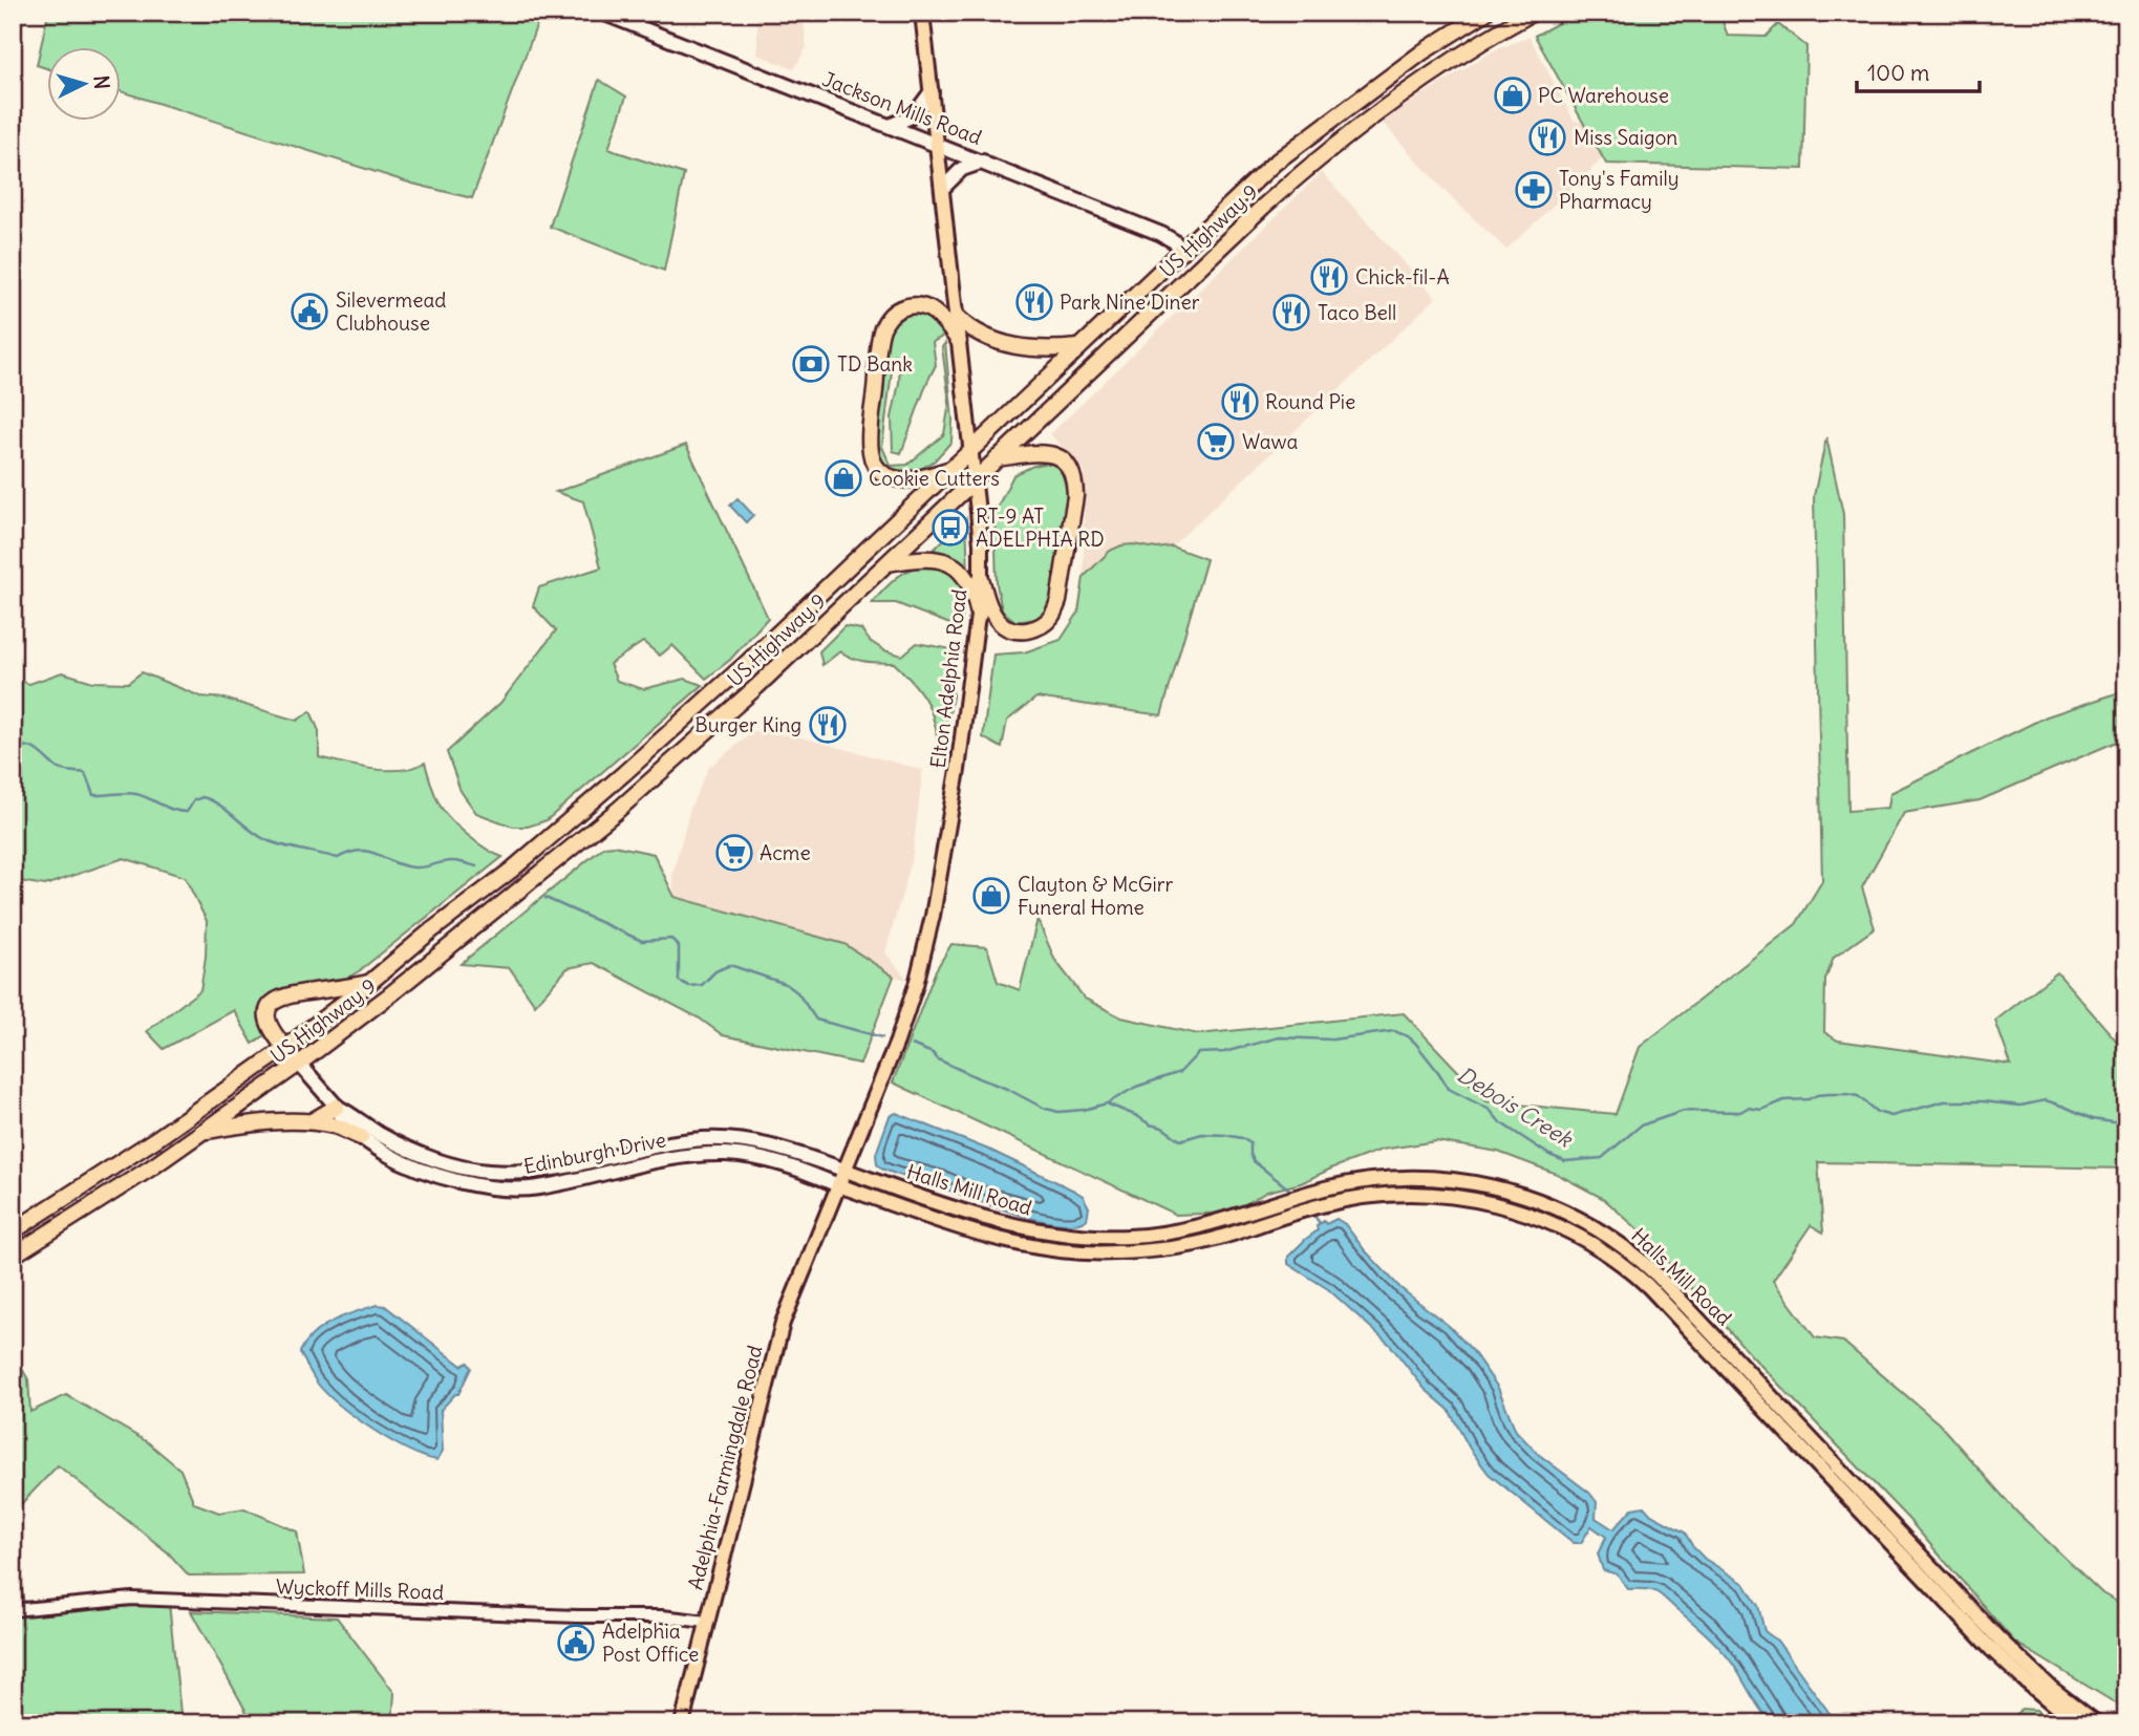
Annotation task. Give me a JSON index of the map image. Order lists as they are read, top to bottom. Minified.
{"streets":{"highway":["US Highway 9"],"main road":["Jackson Mills Road","Elton Adelphia Road","Edinburgh Drive","Halls Mill Road","Adelphia-Farmingdale Road"],"street":["Wyckoff Mills Road"]},"crossings":[["Jackson Mills Road","US Highway 9"],["Jackson Mills Road","Elton Adelphia Road"],["US Highway 9","Elton Adelphia Road"],["US Highway 9","Edinburgh Drive"],["Elton Adelphia Road","Edinburgh Drive"],["Elton Adelphia Road","Halls Mill Road"],["Elton Adelphia Road","Adelphia-Farmingdale Road"],["Edinburgh Drive","Halls Mill Road"],["Adelphia-Farmingdale Road","Wyckoff Mills Road"]],"water":["Debois Creek"],"places":{"shop":["PC Warehouse","Cookie Cutters","Clayton & McGirr Funeral Home"],"restaurant":["Miss Saigon","Chick-fil-A","Park Nine Diner","Taco Bell","Round Pie","Burger King"],"pharmacy":["Tony's Family Pharmacy"],"public building":["Silevermead Clubhouse","Adelphia Post Office"],"bank":["TD Bank"],"supermarket":["Wawa","Acme"],"bus stop":["RT-9 AT ADELPHIA RD"]},"scale_bar":"100 m","north":"right"}
